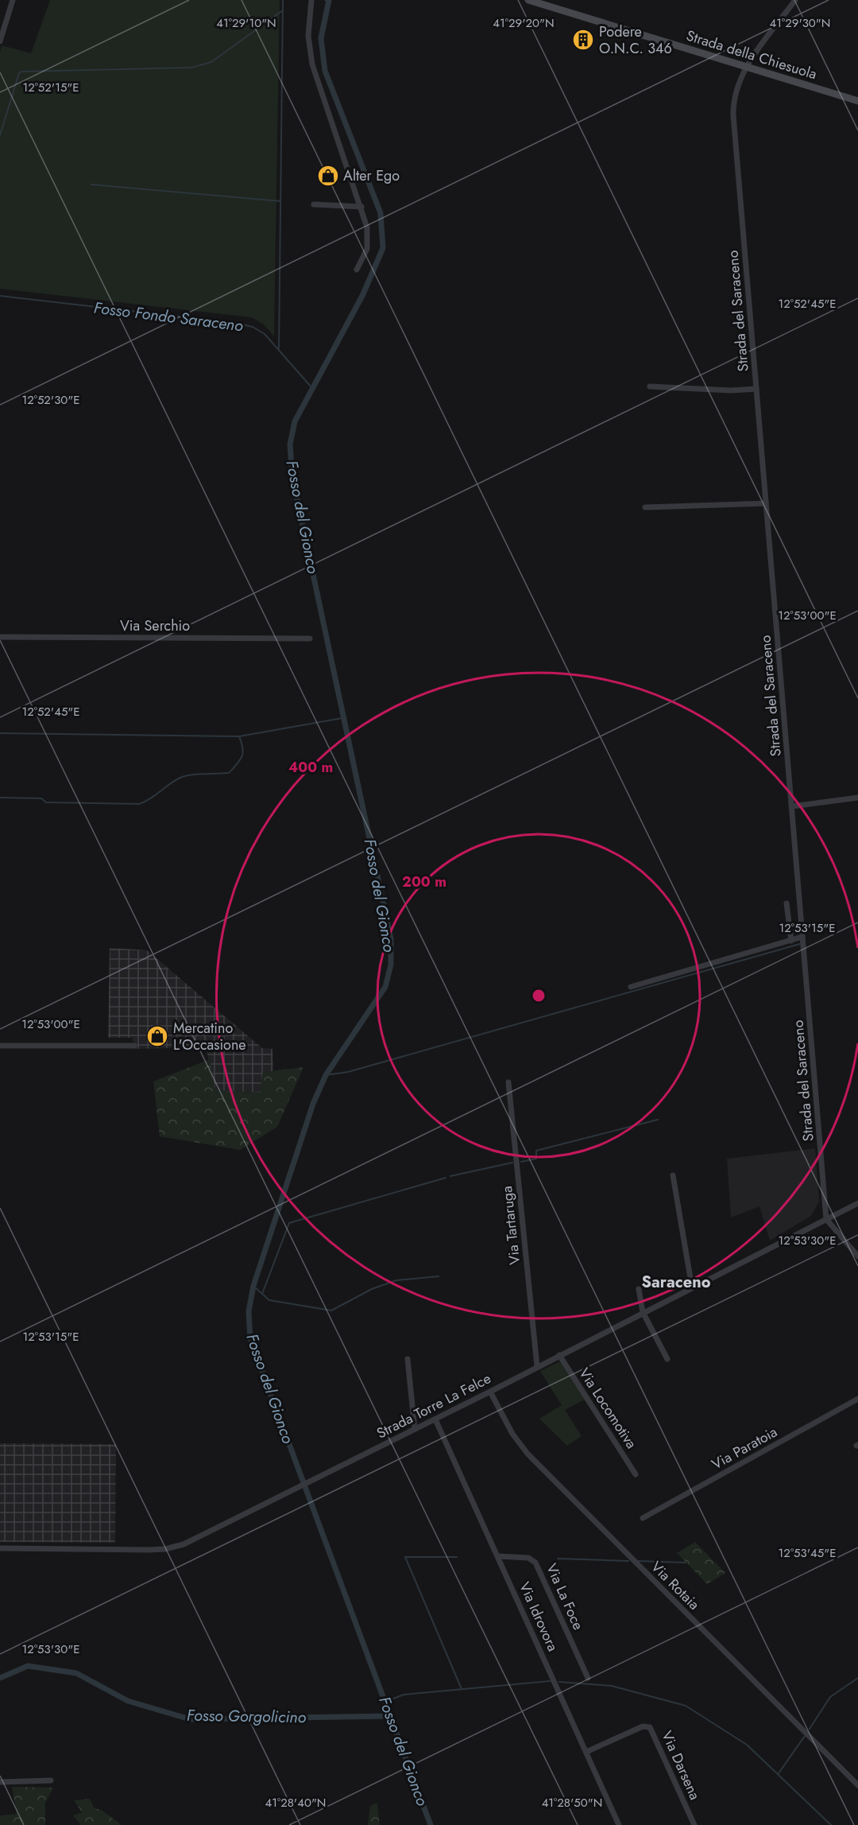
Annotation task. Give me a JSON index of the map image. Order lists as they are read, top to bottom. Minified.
{"streets":{"street":["Strada della Chiesuola","Strada del Saraceno","Via Serchio","Via Tartaruga","Strada Torre La Felce","Via Locomotiva","Via Paratoia","Via Rotaia","Via La Foce","Via Idrovora","Via Darsena"]},"crossings":[["Strada della Chiesuola","Strada del Saraceno"],["Strada del Saraceno","Strada Torre La Felce"],["Via Tartaruga","Strada Torre La Felce"],["Strada Torre La Felce","Via Locomotiva"],["Strada Torre La Felce","Via Rotaia"],["Strada Torre La Felce","Via Idrovora"],["Via La Foce","Via Idrovora"],["Via Idrovora","Via Darsena"]],"districts":["Saraceno"],"water":["Fosso Fondo Saraceno","Fosso del Gionco","Fosso Gorgolicino"],"places":{"building":["Podere O.N.C. 346"],"shop":["Alter Ego","Mercatino L'Occasione"]},"coordinates":["41°29'10\"N","41°29'20\"N","41°29'30\"N","12°52'15\"E","12°52'45\"E","12°52'30\"E","12°53'00\"E","12°53'15\"E","12°53'30\"E","12°53'45\"E","41°28'40\"N","41°28'50\"N"],"rings":["400 m","200 m"]}
